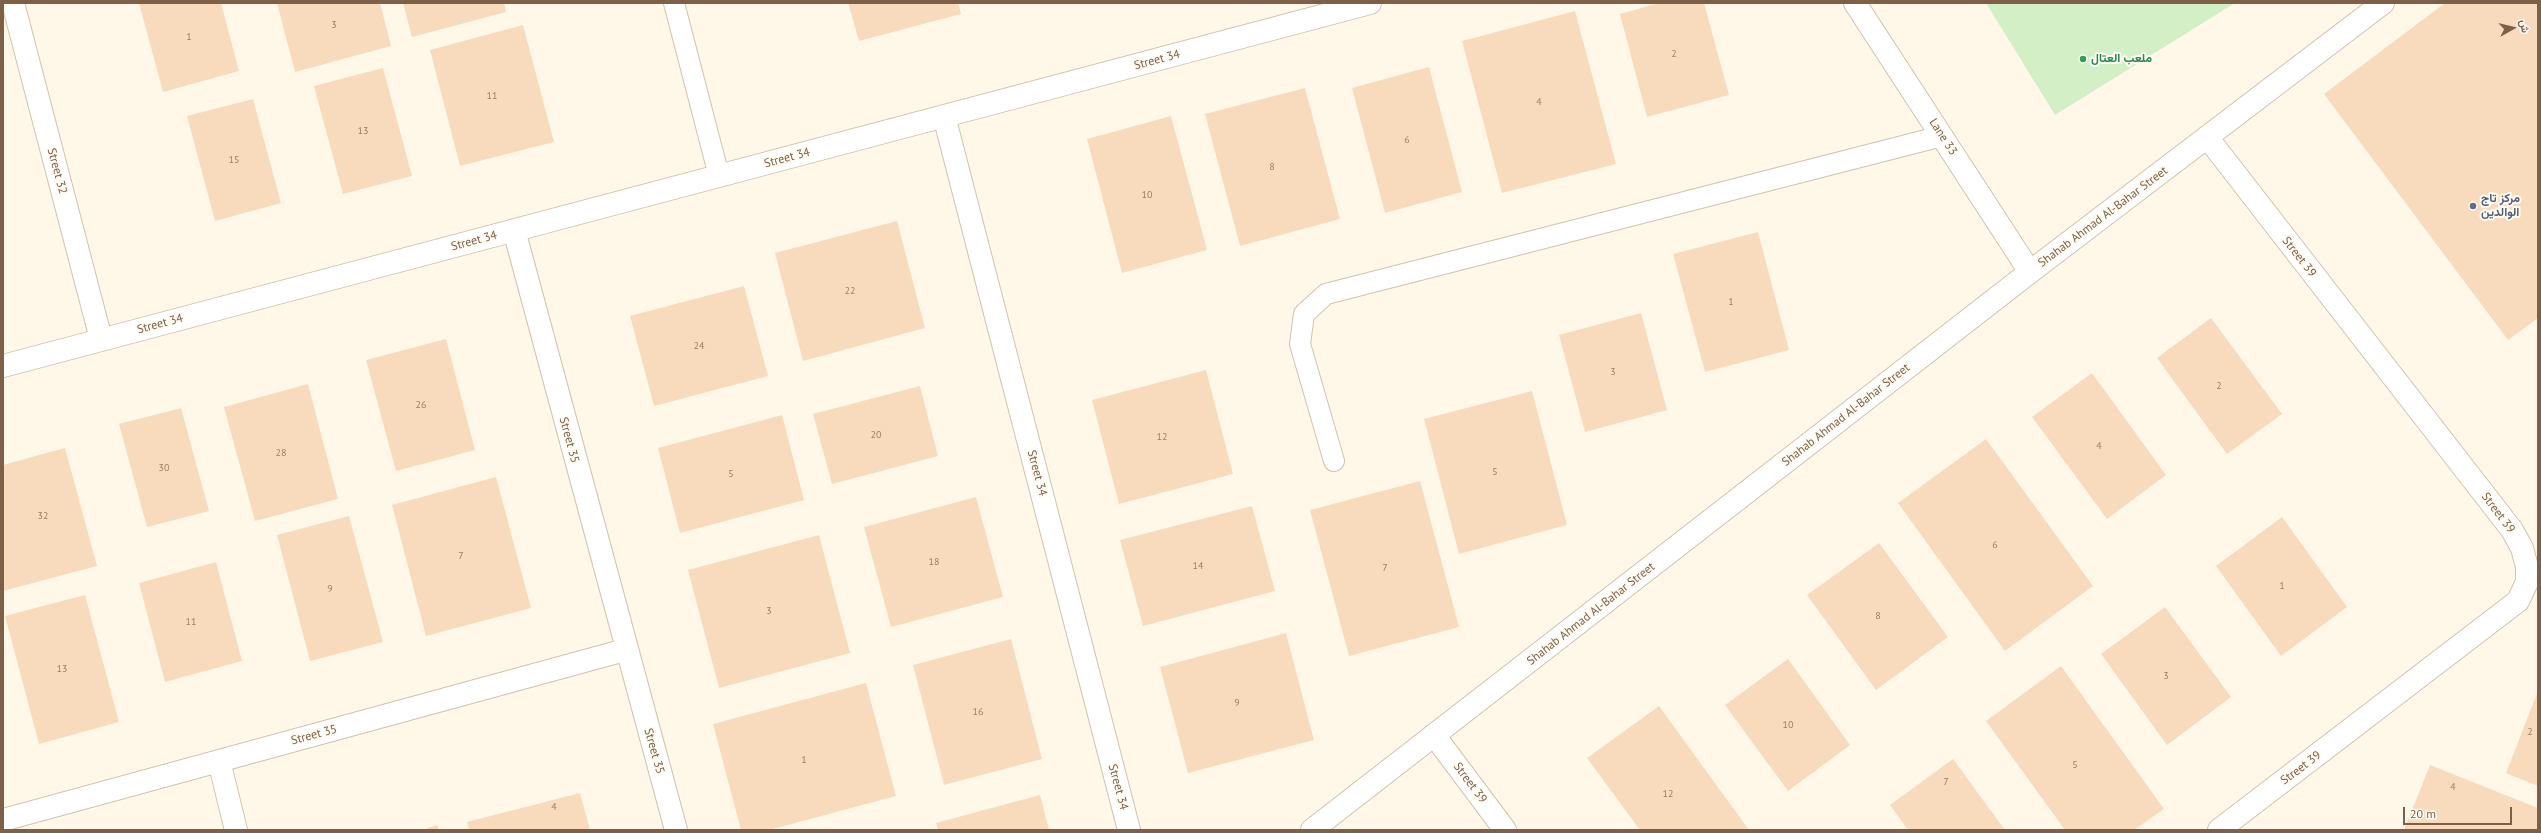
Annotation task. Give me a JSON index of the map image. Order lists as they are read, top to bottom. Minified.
{"streets":{"street":["Street 34","Lane 33","Street 32","Shahab Ahmad Al-Bahar Street","Street 39","Street 35"]},"crossings":[["Street 34","Street 32"],["Street 34","Street 35"],["Lane 33","Shahab Ahmad Al-Bahar Street"],["Shahab Ahmad Al-Bahar Street","Street 39"]],"places":["ملعب العتال","مركز تاج الوالدين"],"house_numbers":["3","1","2","11","4","13","6","15","8","10","22","1","24","3","2","26","20","12","4","28","30","5","5","32","6","7","18","14","7","1","9","3","8","11","13","3","9","16","10","2","1","5","7","4","12","4"],"scale_bar":"20 m","north":"right"}
